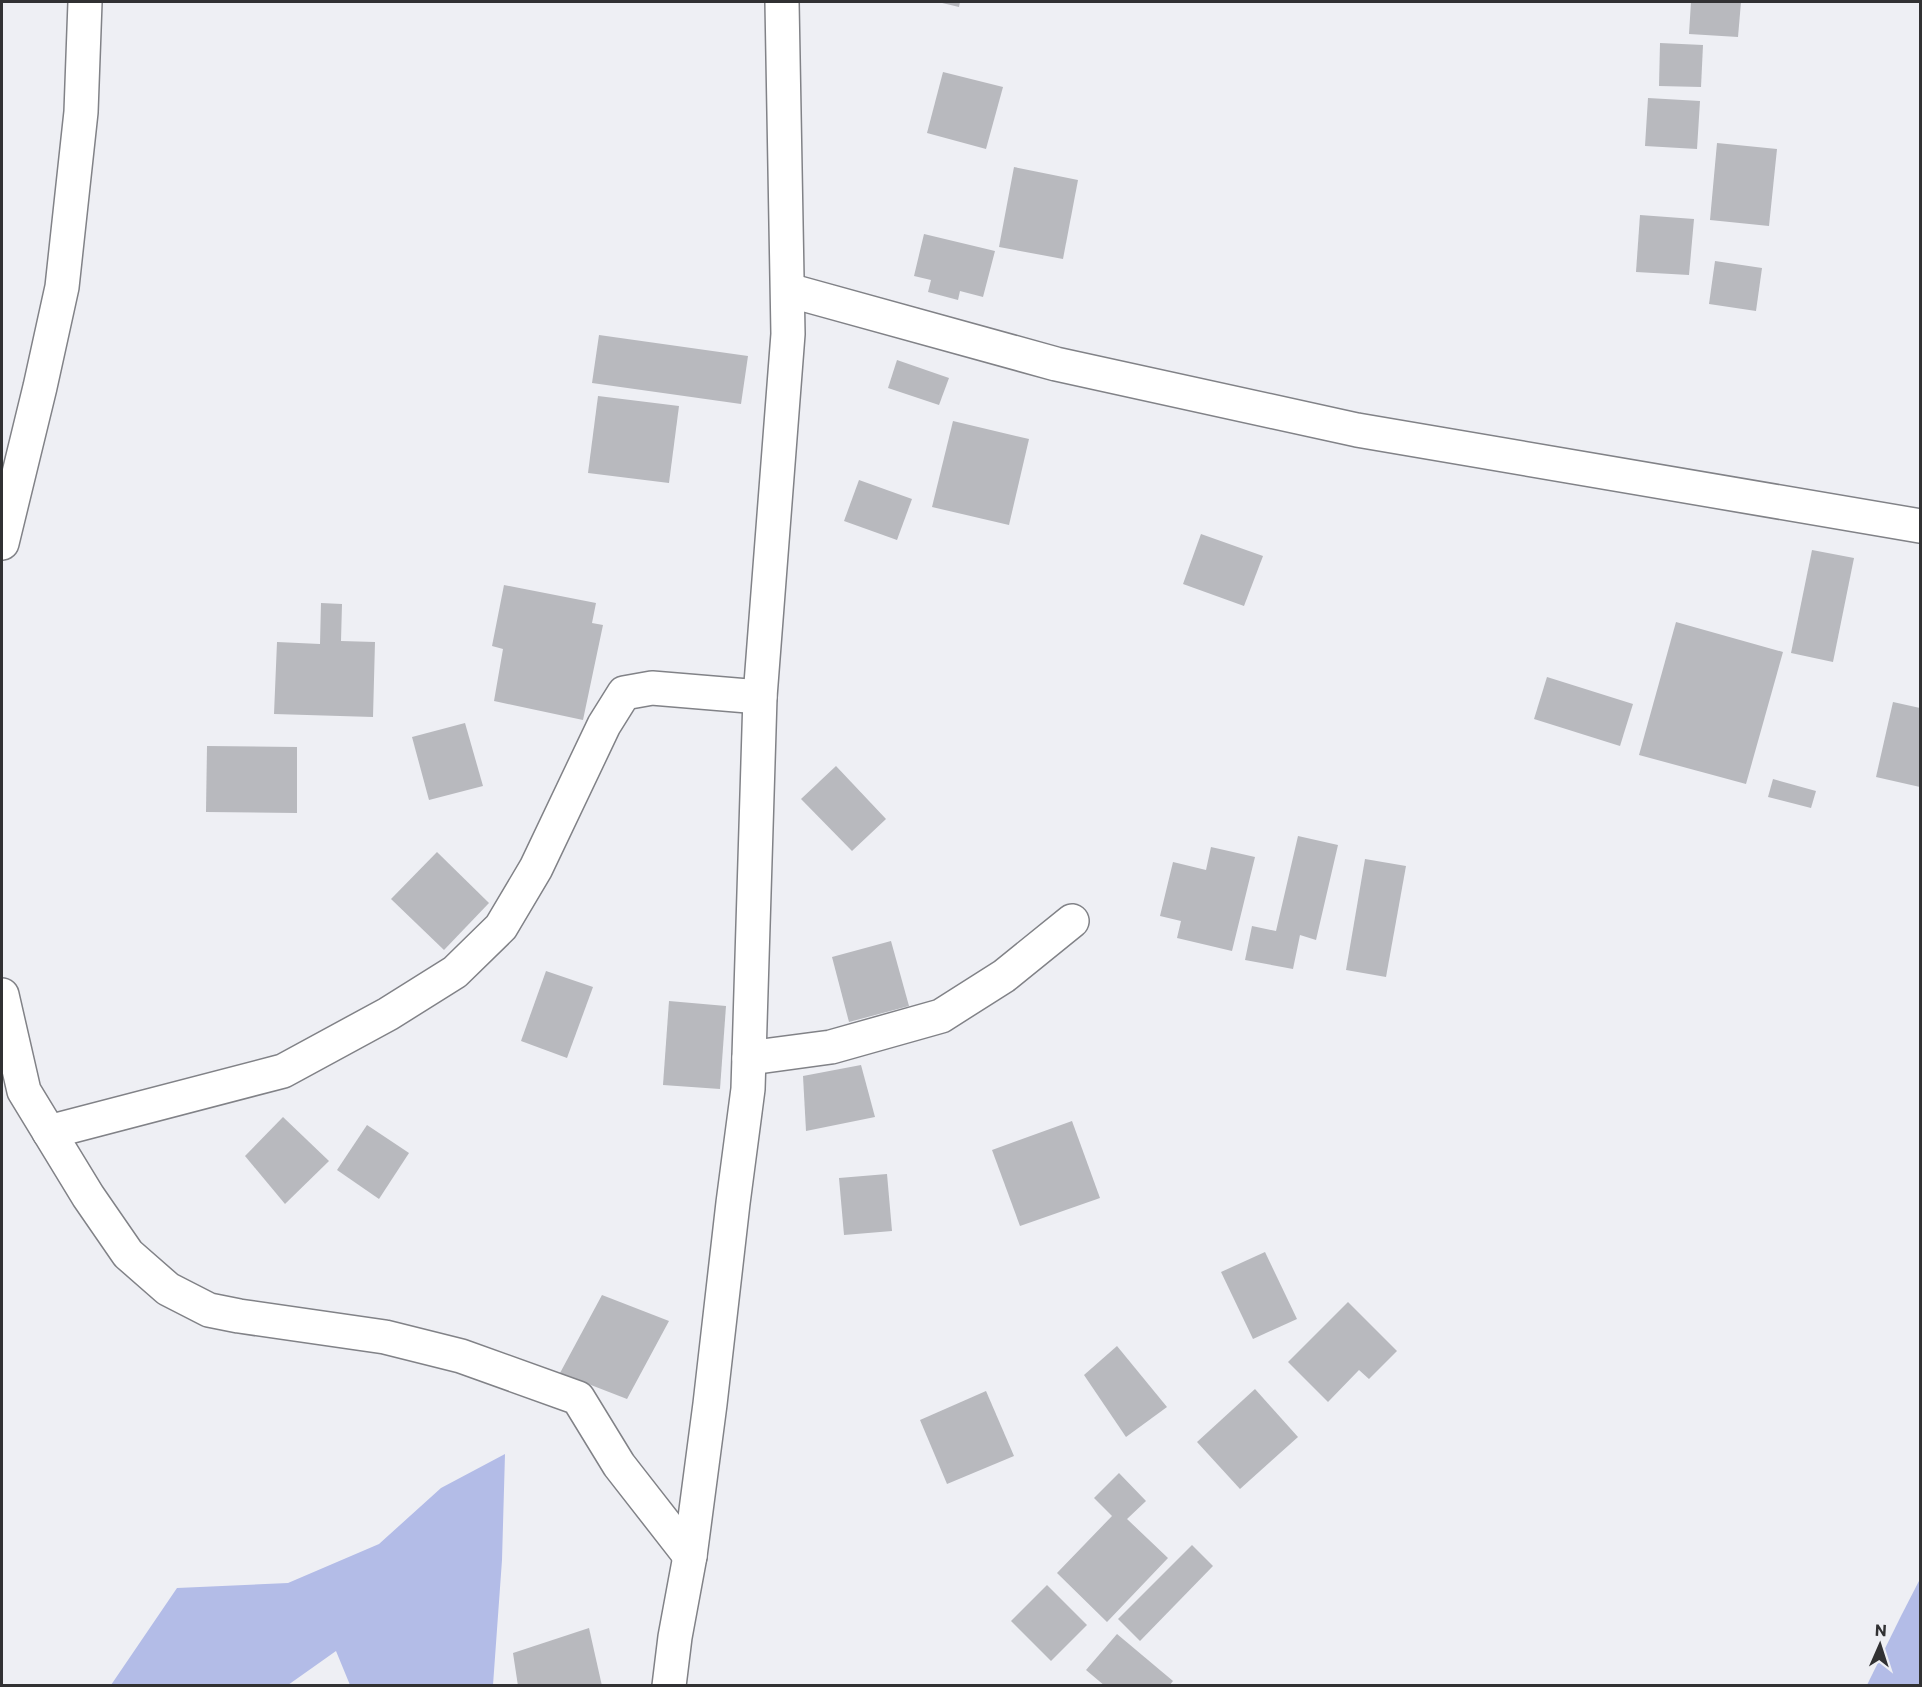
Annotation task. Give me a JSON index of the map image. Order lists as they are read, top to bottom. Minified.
{"north":"top"}
